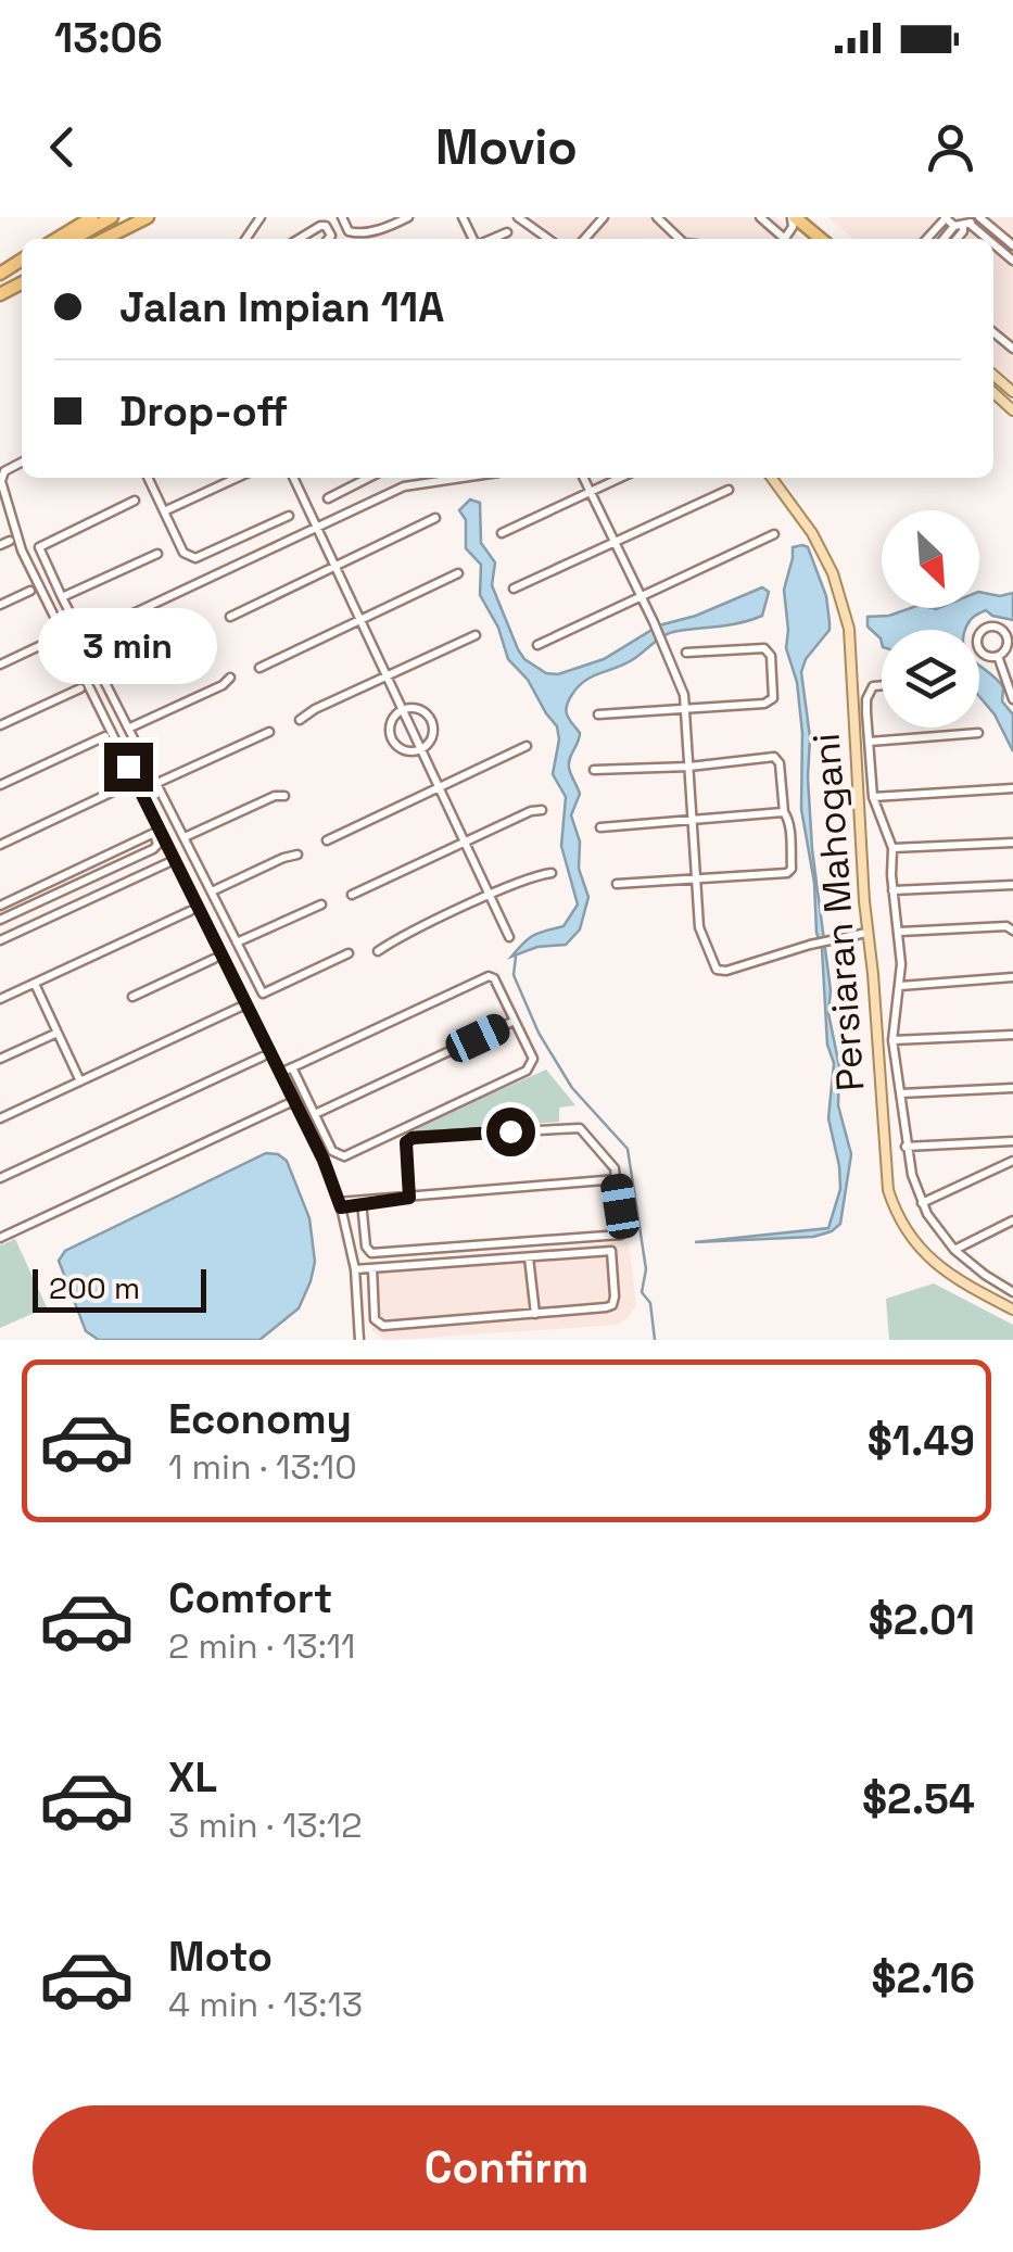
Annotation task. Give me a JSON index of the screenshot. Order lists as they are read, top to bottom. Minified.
{"streets":{"main road":["Persiaran Mahogani"]},"scale_bar":"200 m","north":"bottom right","page":{"status":"13:06","header":"Movio","banner":["Jalan Impian 11A","Drop-off"],"bubble":"3 min","scale":"200 m","list":[{"name":"Economy","note":"1 min · 13:10","value":"$1.49"},{"name":"Comfort","note":"2 min · 13:11","value":"$2.01"},{"name":"XL","note":"3 min · 13:12","value":"$2.54"},{"name":"Moto","note":"4 min · 13:13","value":"$2.16"}],"buttons":"Confirm"}}
